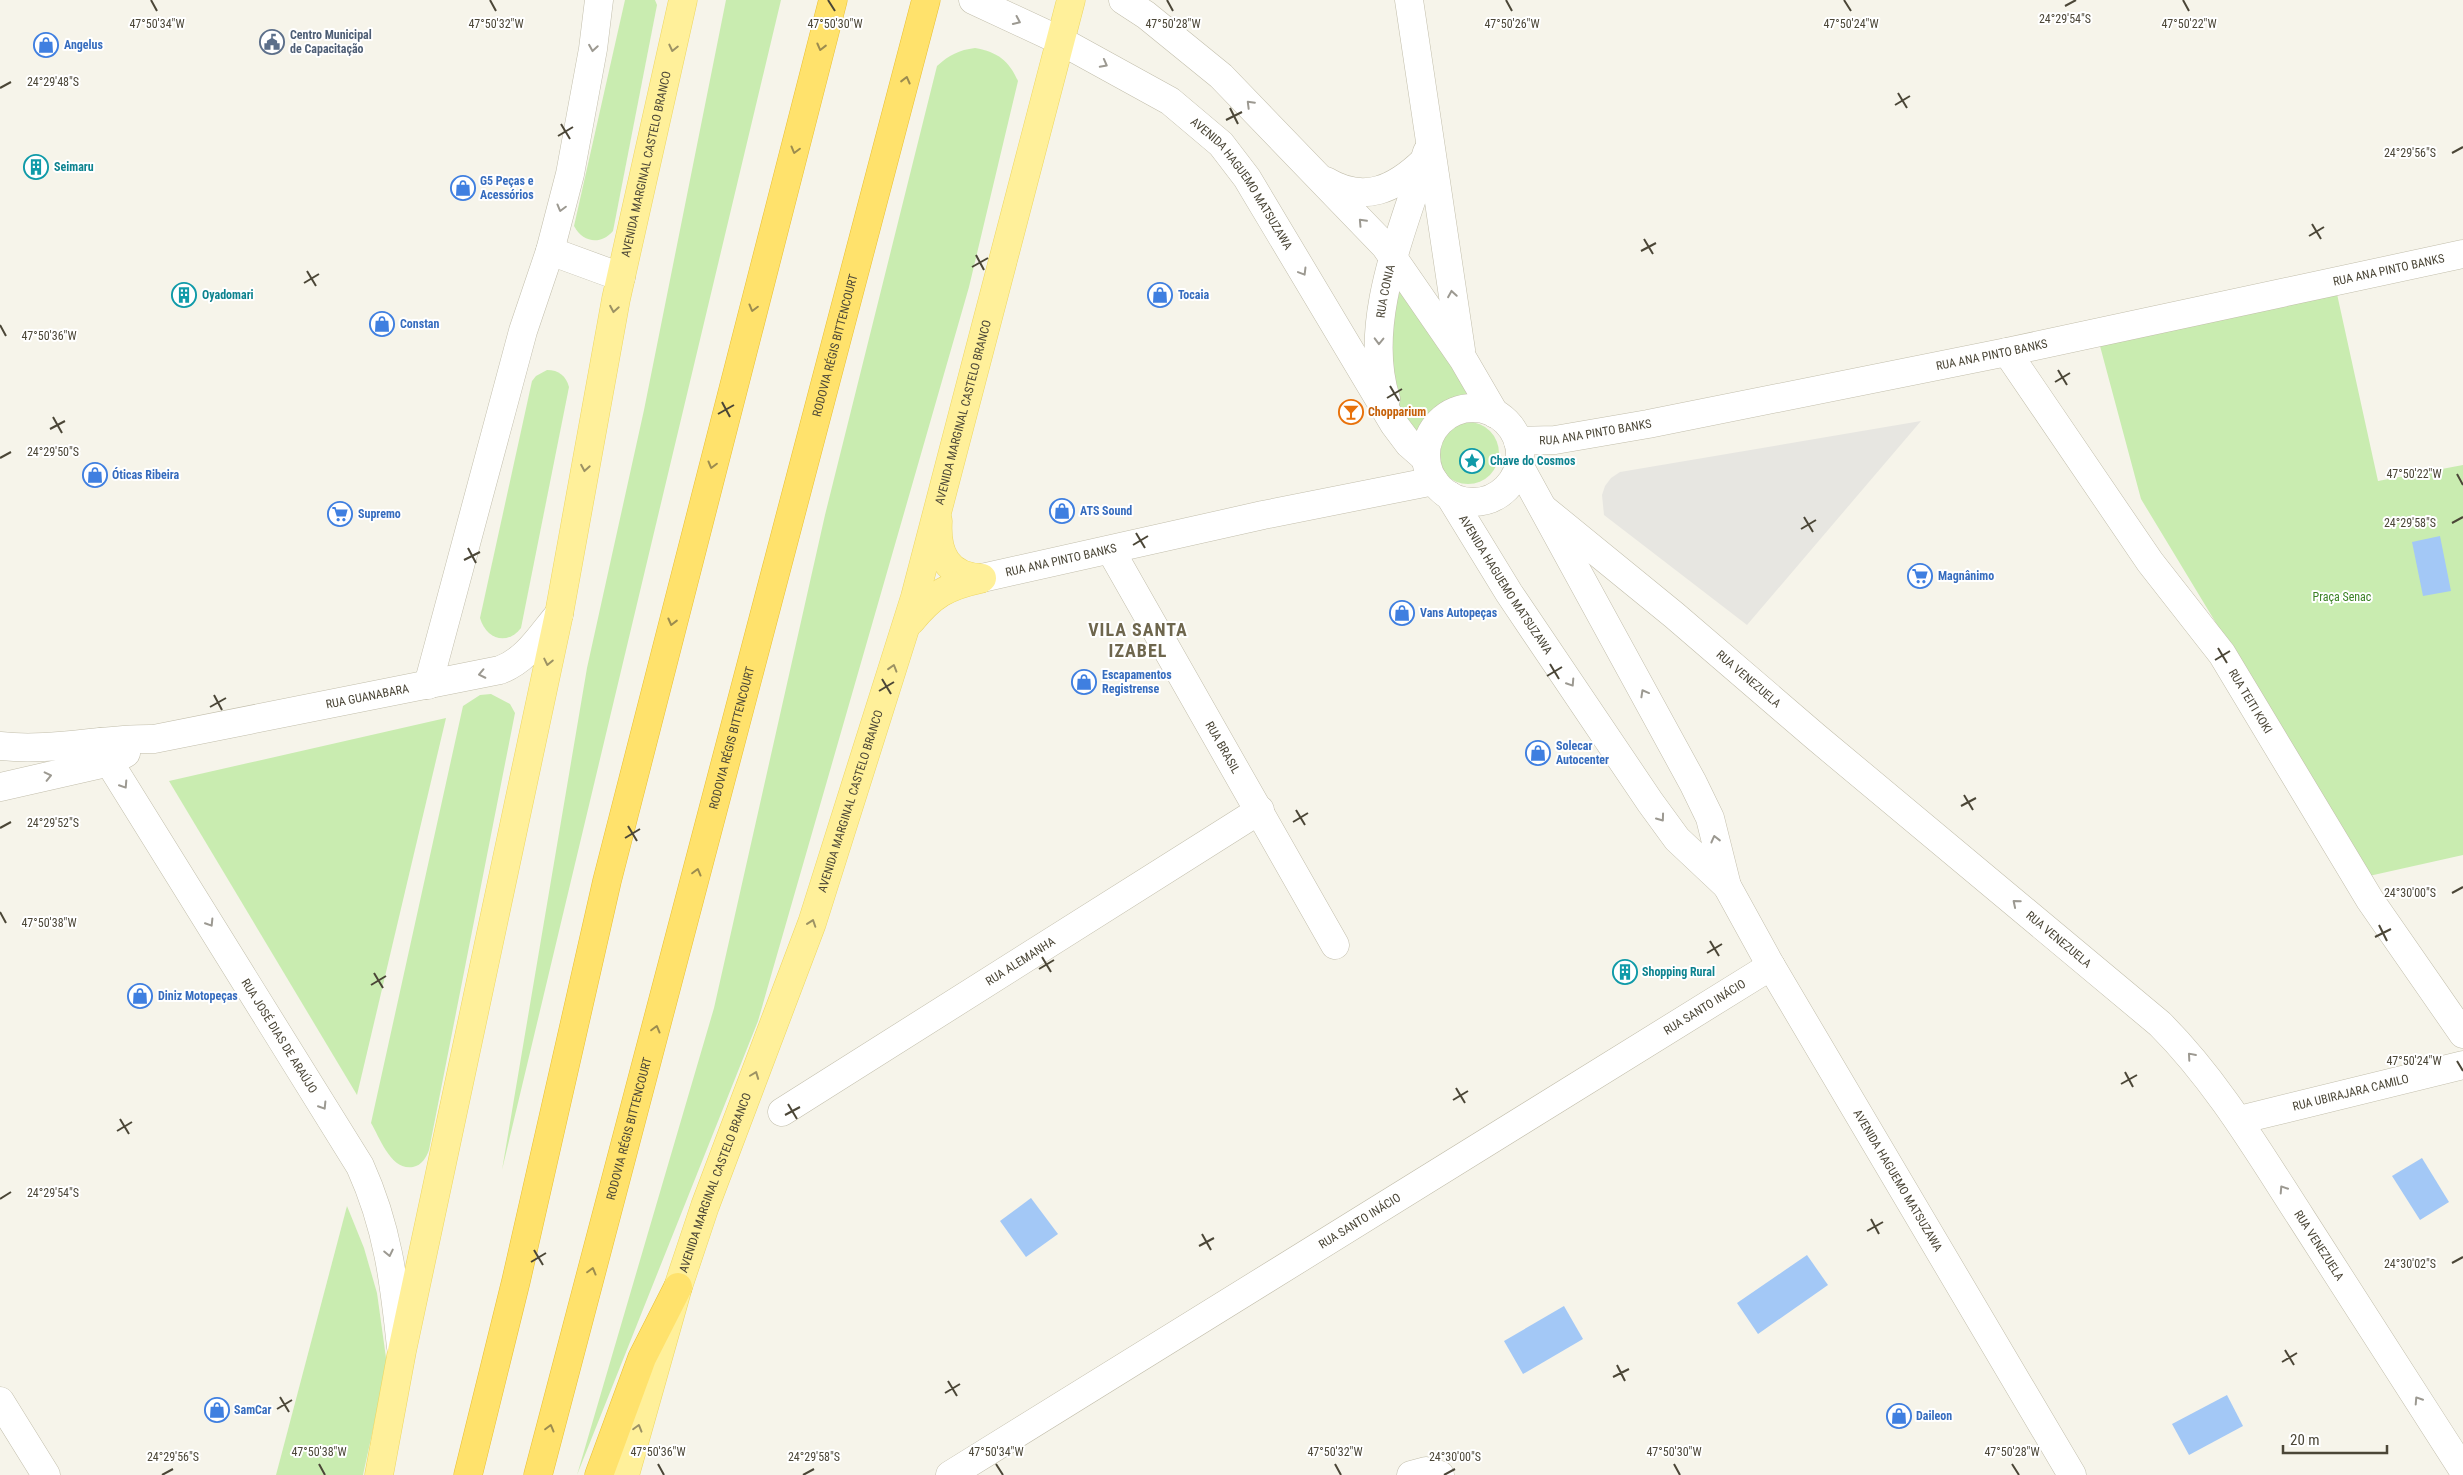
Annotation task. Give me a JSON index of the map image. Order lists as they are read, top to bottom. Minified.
{"streets":{"highway":["RODOVIA RÉGIS BITTENCOURT"],"main road":["AVENIDA MARGINAL CASTELO BRANCO"],"street":["AVENIDA HAGUEMO MATSUZAWA","RUA ANA PINTO BANKS","RUA CONIA","RUA VENEZUELA","RUA GUANABARA","RUA TEITI KOKI","RUA BRASIL","RUA ALEMANHA","RUA SANTO INÁCIO","RUA JOSÉ DIAS DE ARAÚJO","RUA UBIRAJARA CAMILO"]},"crossings":[["AVENIDA MARGINAL CASTELO BRANCO","AVENIDA HAGUEMO MATSUZAWA"],["AVENIDA MARGINAL CASTELO BRANCO","RUA GUANABARA"],["AVENIDA MARGINAL CASTELO BRANCO","RUA JOSÉ DIAS DE ARAÚJO"],["AVENIDA HAGUEMO MATSUZAWA","RUA ANA PINTO BANKS"],["AVENIDA HAGUEMO MATSUZAWA","RUA CONIA"],["AVENIDA HAGUEMO MATSUZAWA","RUA VENEZUELA"],["AVENIDA HAGUEMO MATSUZAWA","RUA SANTO INÁCIO"],["RUA ANA PINTO BANKS","RUA TEITI KOKI"],["RUA ANA PINTO BANKS","RUA BRASIL"],["RUA VENEZUELA","RUA UBIRAJARA CAMILO"],["RUA GUANABARA","RUA JOSÉ DIAS DE ARAÚJO"],["RUA BRASIL","RUA ALEMANHA"]],"one_way":["RUA VENEZUELA","RUA JOSÉ DIAS DE ARAÚJO"],"districts":["VILA SANTA IZABEL"],"parks":["Praça Senac"],"places":{"public building":["Centro Municipal de Capacitação"],"shop":["Angelus","G5 Peças e Acessórios","Tocaia","Constan","Óticas Ribeira","ATS Sound","Vans Autopeças","Escapamentos Registrense","Solecar Autocenter","Diniz Motopeças","SamCar","Daileon"],"building":["Seimaru","Oyadomari","Shopping Rural"],"bar":["Chopparium"],"place":["Chave do Cosmos"],"supermarket":["Supremo","Magnânimo"]},"scale_bar":"20 m","coordinates":["24°29'54\"S","47°50'26\"W","47°50'24\"W","47°50'34\"W","47°50'32\"W","47°50'30\"W","47°50'28\"W","47°50'22\"W","24°29'48\"S","24°29'56\"S","47°50'36\"W","24°29'50\"S","24°29'58\"S","24°29'52\"S","24°30'00\"S","47°50'38\"W","24°30'02\"S"]}
